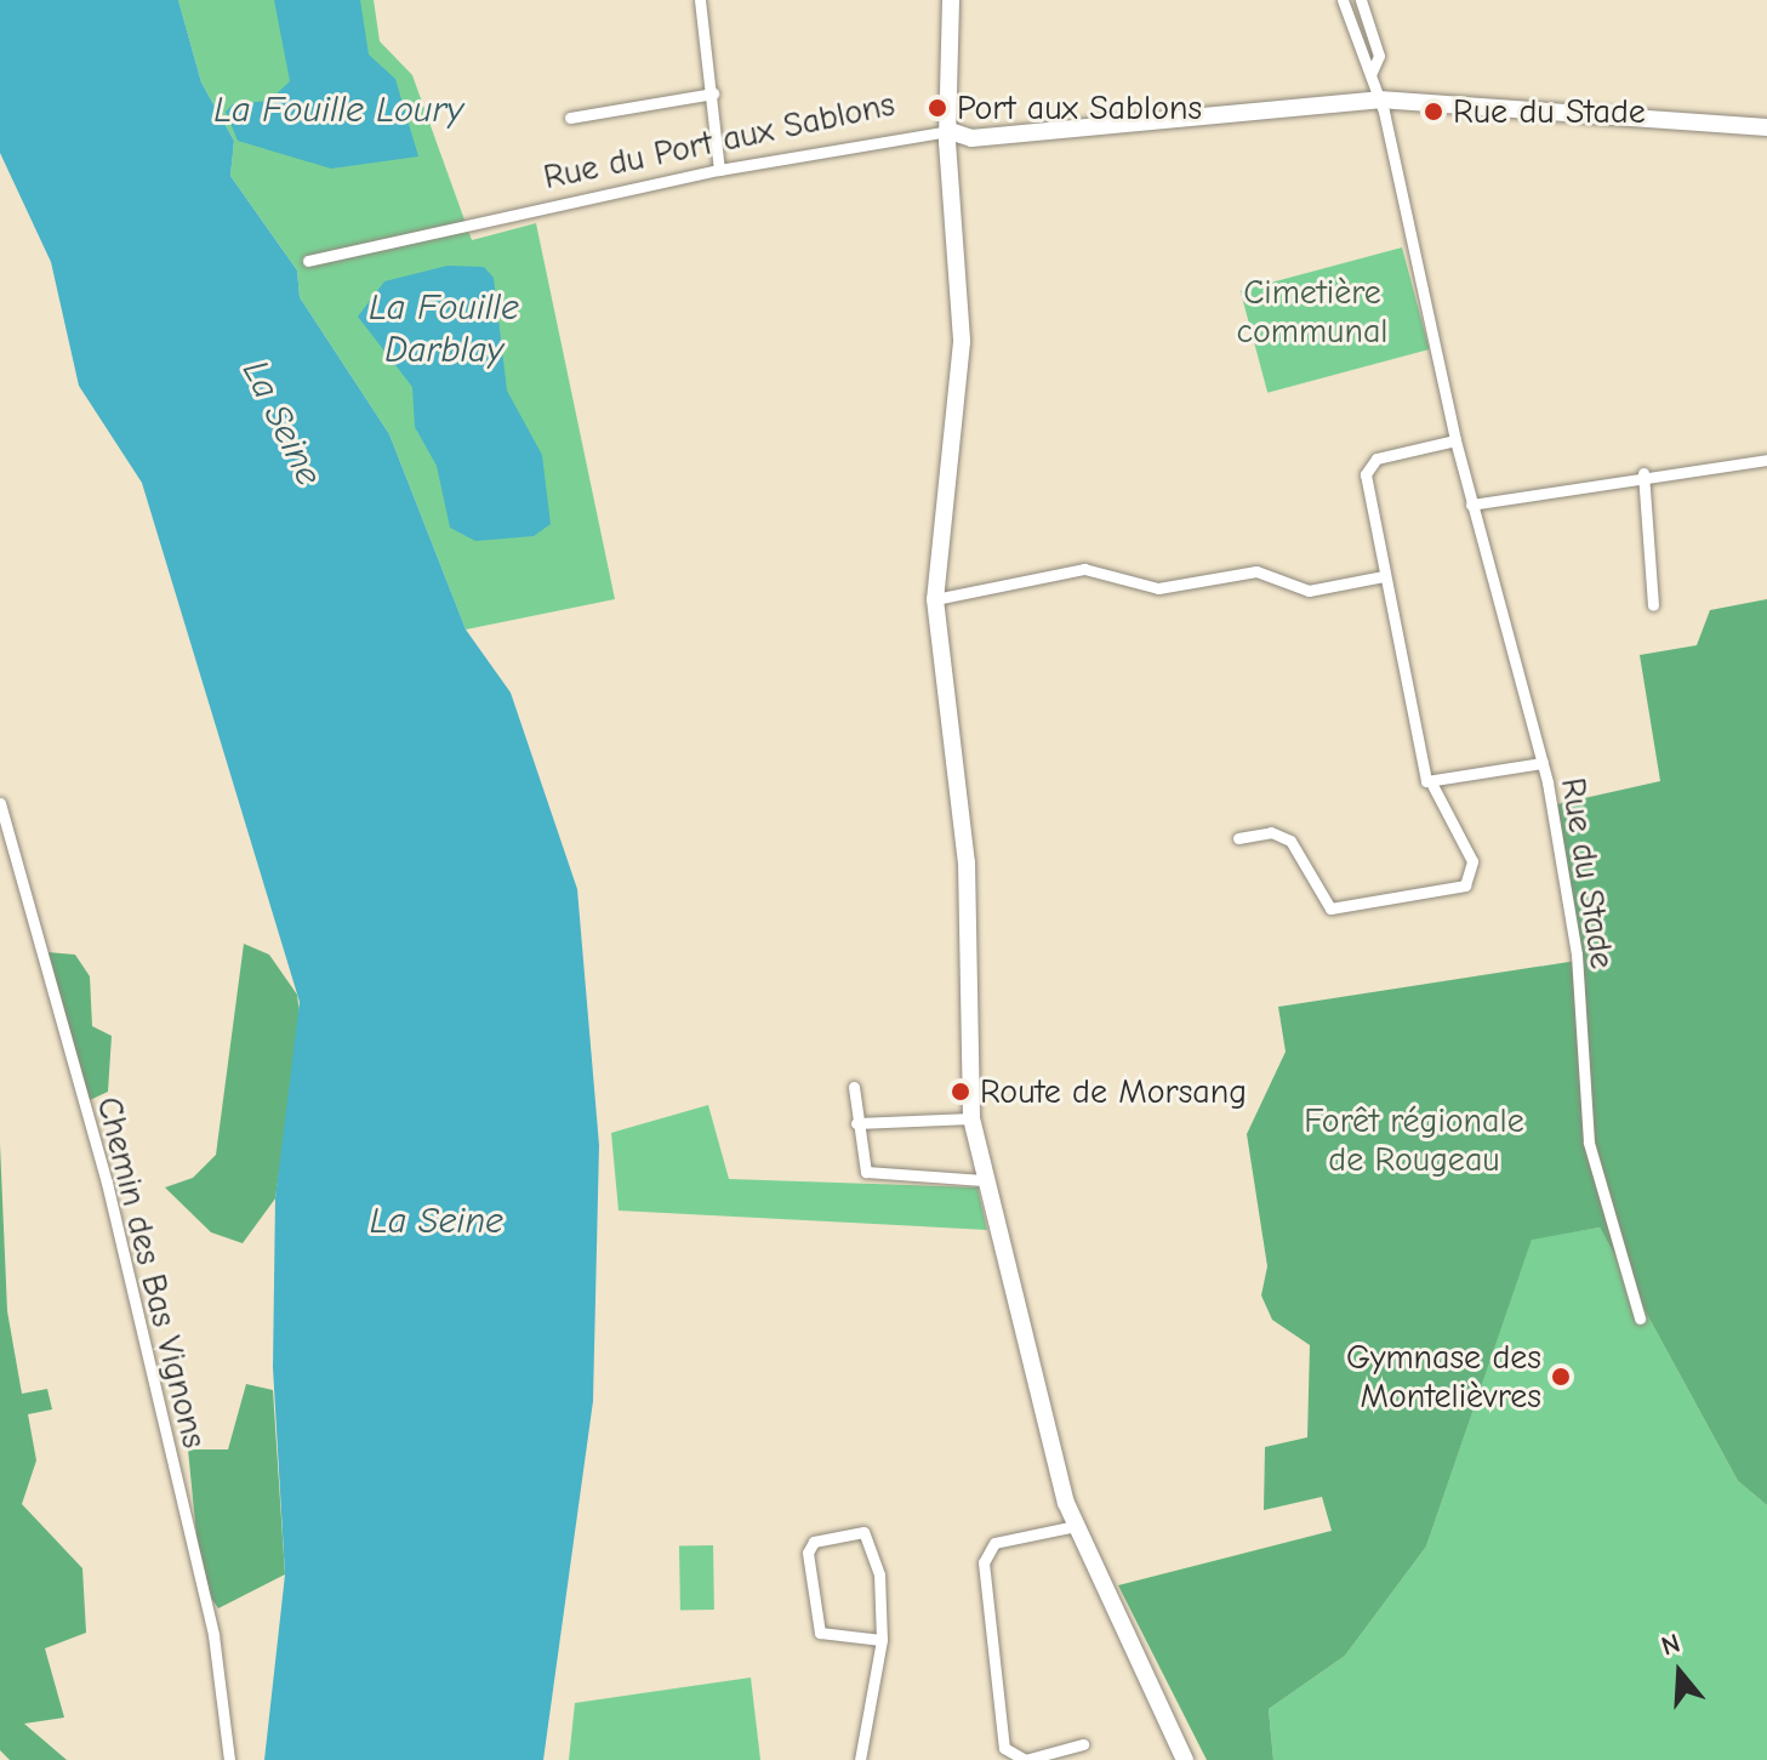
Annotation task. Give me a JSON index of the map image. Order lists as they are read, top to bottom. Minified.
{"streets":{"street":["Rue du Port aux Sablons","Rue du Stade","Chemin des Bas Vignons"]},"crossings":[["Rue du Port aux Sablons","Rue du Stade"]],"water":["La Fouille Loury","La Fouille Darblay","La Seine"],"parks":["Cimetière communal","Forêt régionale de Rougeau"],"places":["Port aux Sablons","Rue du Stade","Route de Morsang","Gymnase des Montelièvres"],"north":"top"}
